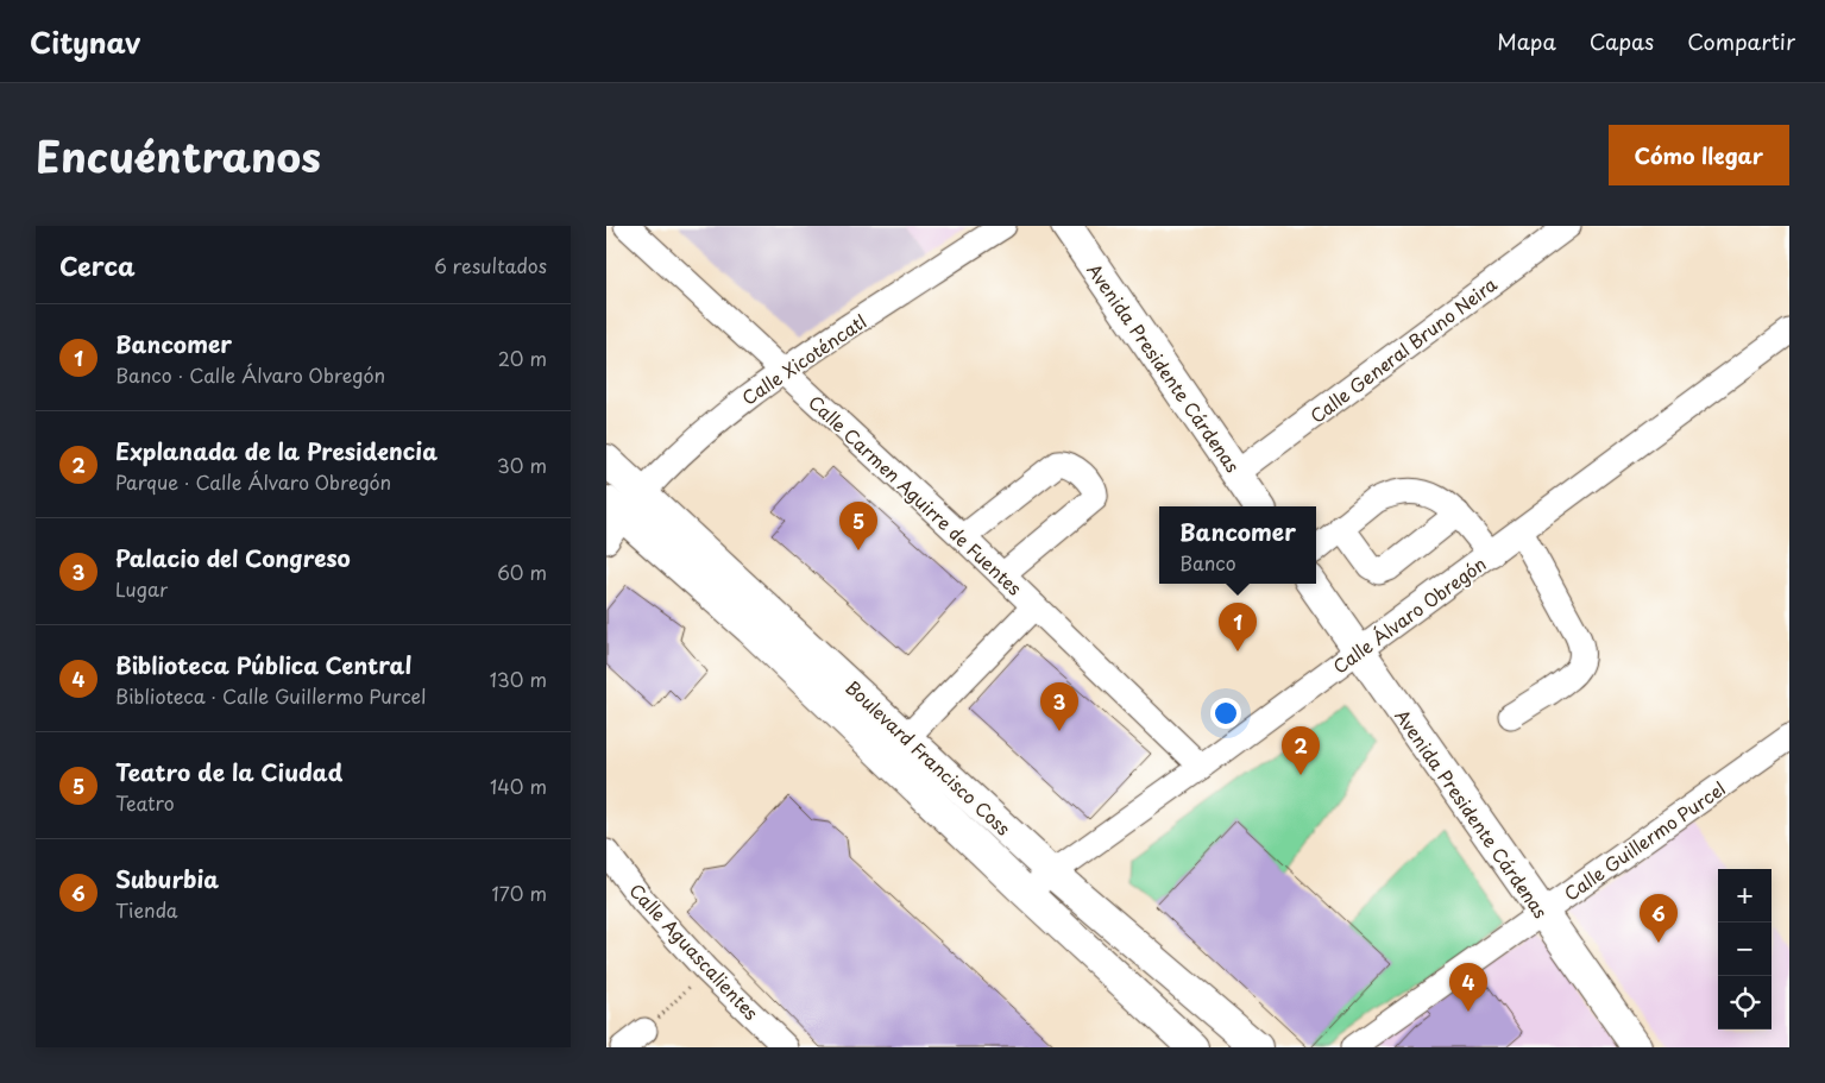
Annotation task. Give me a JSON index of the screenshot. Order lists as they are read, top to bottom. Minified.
{"streets":{"main road":["Avenida Presidente Cárdenas","Boulevard Francisco Coss"],"street":["Calle General Bruno Neira","Calle Xicoténcatl","Calle Carmen Aguirre de Fuentes","Calle Álvaro Obregón","Calle Guillermo Purcel","Calle Aguascalientes"]},"crossings":[["Calle General Bruno Neira","Avenida Presidente Cárdenas"],["Calle Xicoténcatl","Calle Carmen Aguirre de Fuentes"],["Calle Xicoténcatl","Boulevard Francisco Coss"],["Avenida Presidente Cárdenas","Calle Álvaro Obregón"],["Avenida Presidente Cárdenas","Calle Guillermo Purcel"],["Calle Carmen Aguirre de Fuentes","Calle Álvaro Obregón"],["Calle Álvaro Obregón","Boulevard Francisco Coss"]],"page":{"header":"Citynav","nav":["Mapa","Capas","Compartir"],"title":"Encuéntranos","buttons":"Cómo llegar","heading":["Cerca","6 resultados"],"list":[{"mark":"1","name":"Bancomer","note":"Banco · Calle Álvaro Obregón","value":"20 m"},{"mark":"2","name":"Explanada de la Presidencia","note":"Parque · Calle Álvaro Obregón","value":"30 m"},{"mark":"3","name":"Palacio del Congreso","note":"Lugar","value":"60 m"},{"mark":"4","name":"Biblioteca Pública Central","note":"Biblioteca · Calle Guillermo Purcel","value":"130 m"},{"mark":"5","name":"Teatro de la Ciudad","note":"Teatro","value":"140 m"},{"mark":"6","name":"Suburbia","note":"Tienda","value":"170 m"}],"pins":["5","1","3","2","6","4"],"popup":["Bancomer","Banco"],"map_buttons":["+","−"]}}
